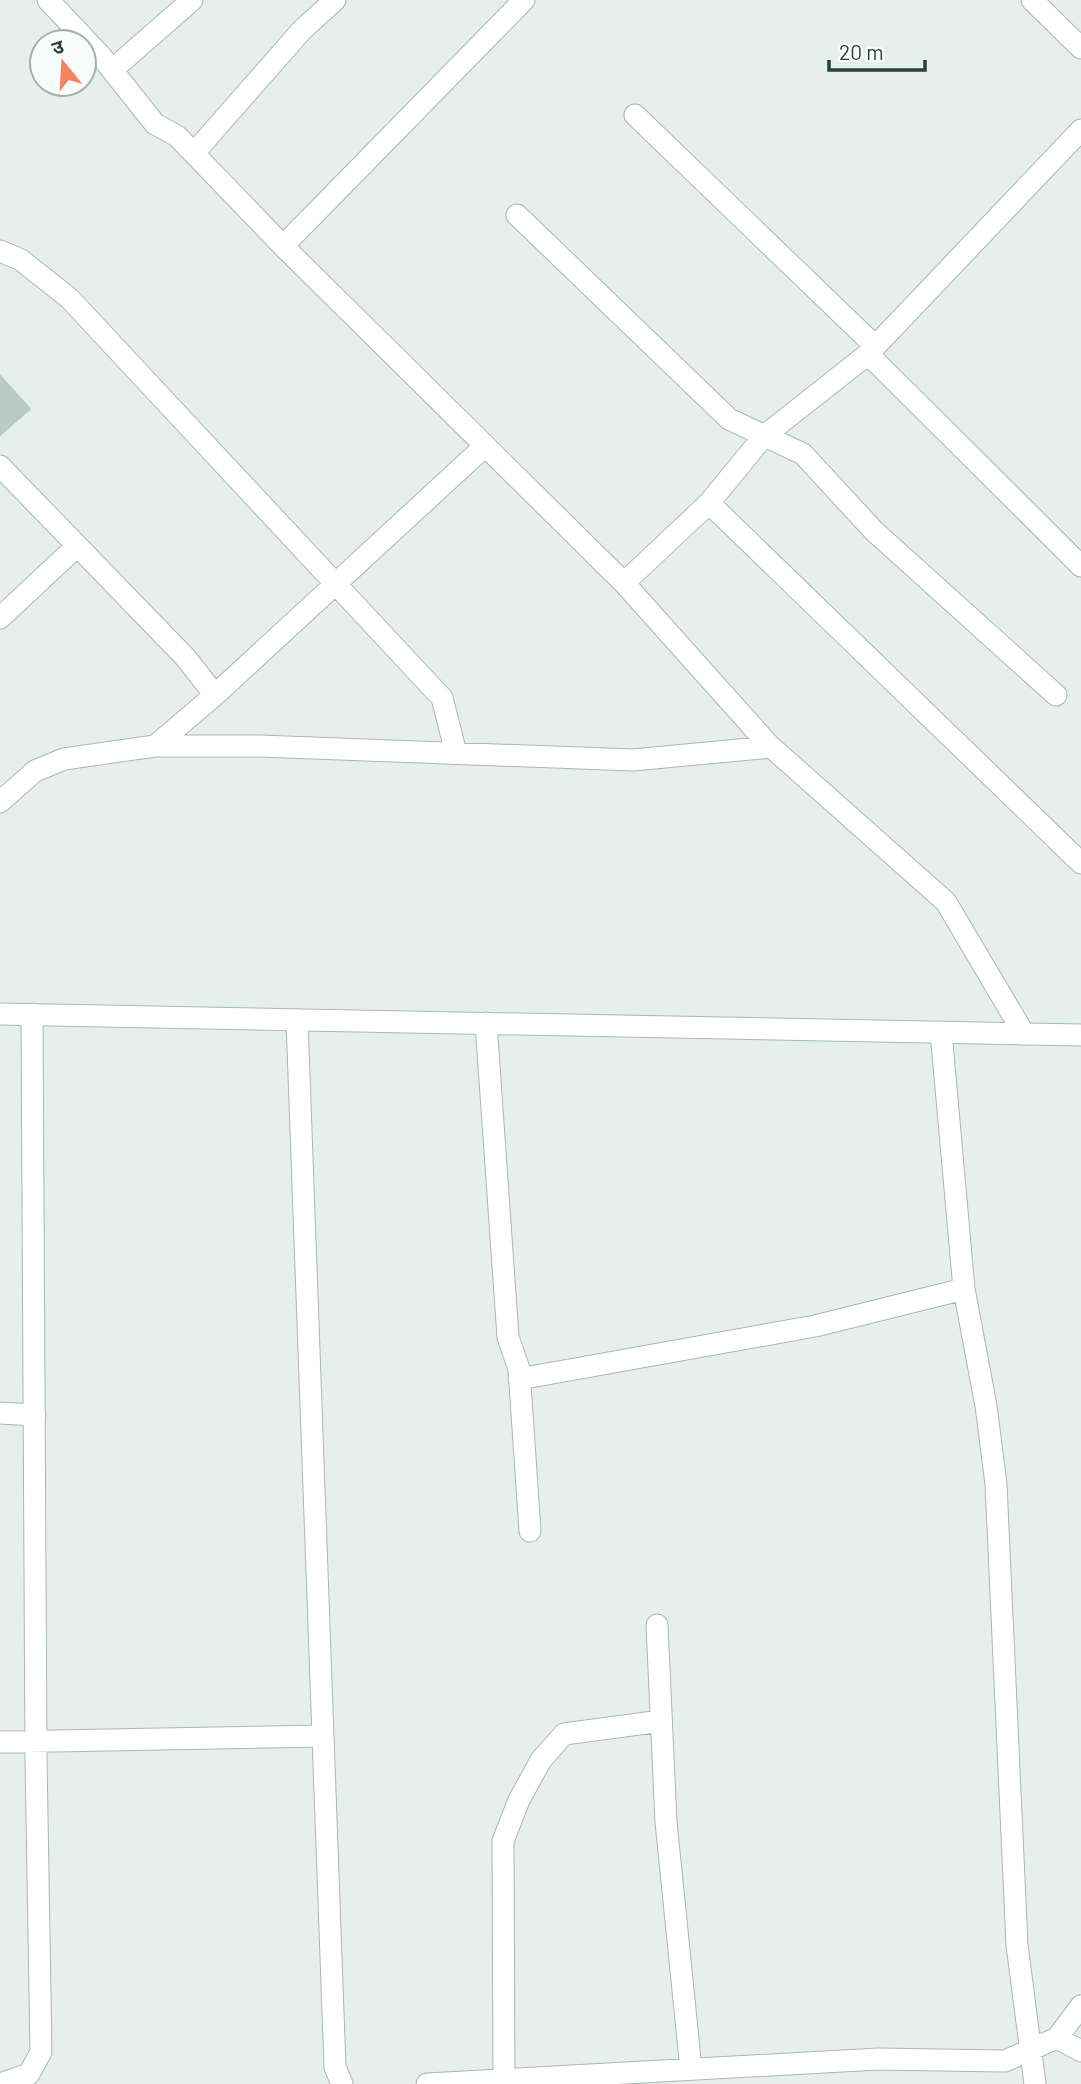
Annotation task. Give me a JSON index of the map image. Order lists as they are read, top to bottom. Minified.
{"scale_bar":"20 m","north":"top"}
